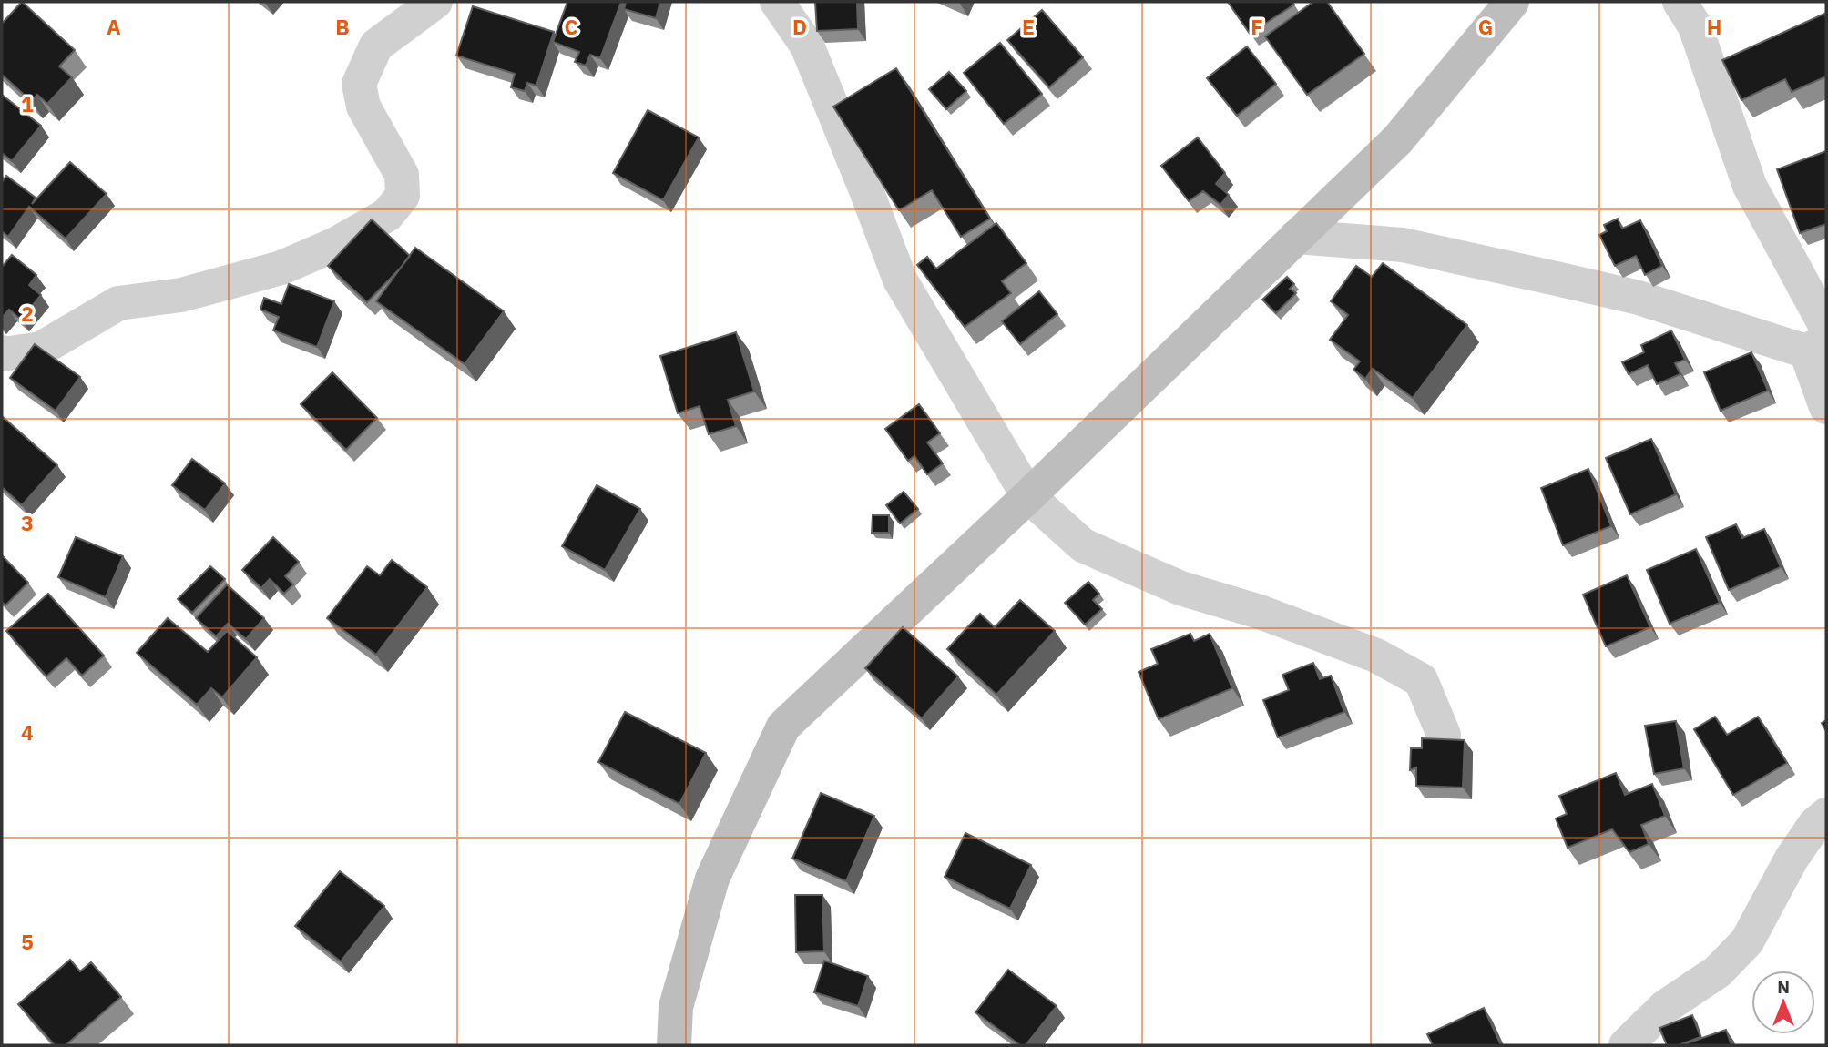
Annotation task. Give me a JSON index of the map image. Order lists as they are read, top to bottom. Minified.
{"north":"top","grid":{"columns":["A","B","C","D","E","F","G","H"],"rows":["1","2","3","4","5"]}}
